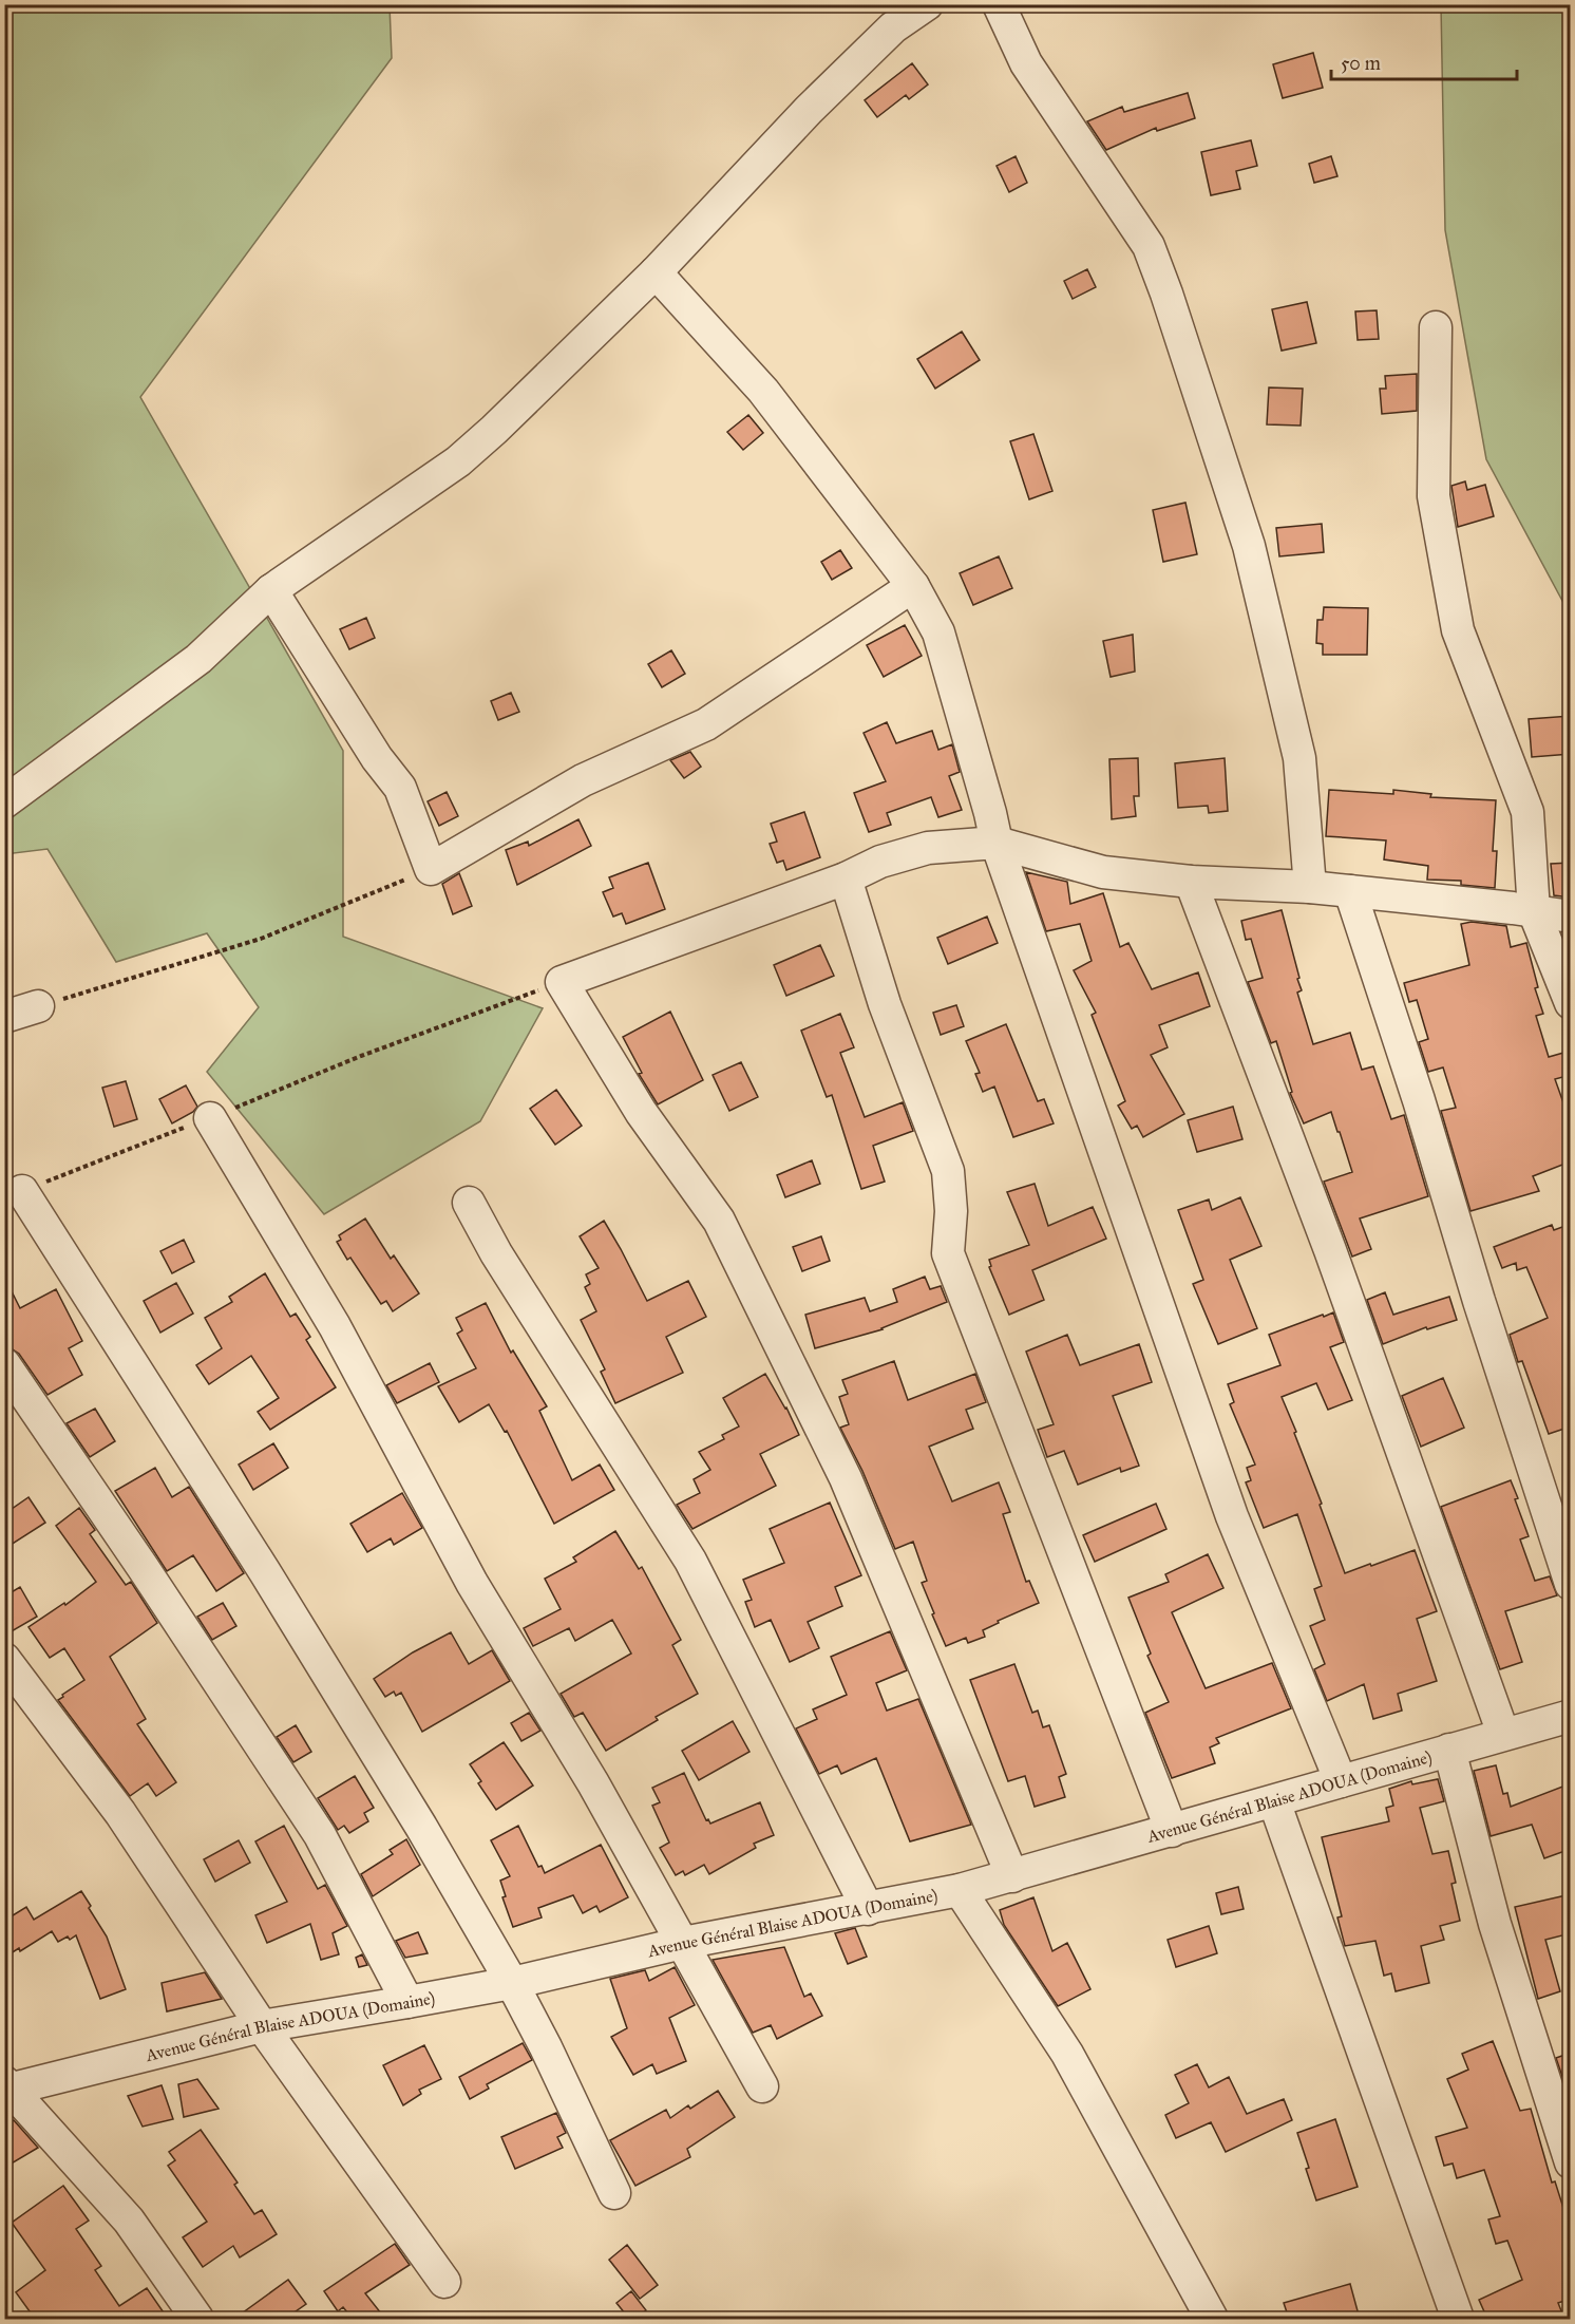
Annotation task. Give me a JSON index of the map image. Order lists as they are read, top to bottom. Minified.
{"streets":{"street":["Avenue Général Blaise ADOUA (Domaine)"]},"scale_bar":"50 m"}
